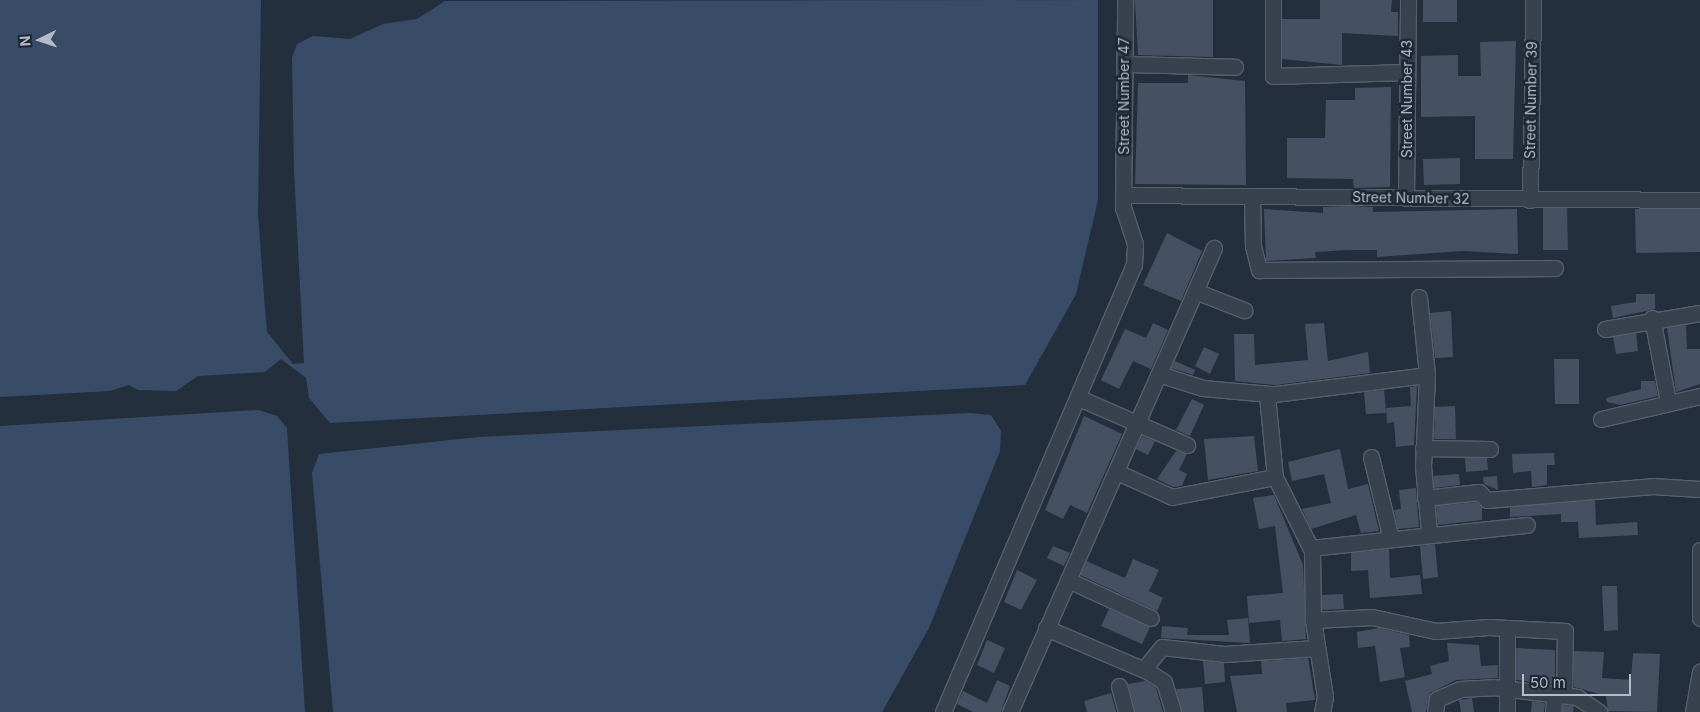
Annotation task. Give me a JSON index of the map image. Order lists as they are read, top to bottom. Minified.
{"streets":{"street":["Street Number 47","Street Number 43","Street Number 39","Street Number 32"]},"crossings":[["Street Number 47","Street Number 32"],["Street Number 43","Street Number 32"],["Street Number 39","Street Number 32"]],"scale_bar":"50 m","north":"left"}
